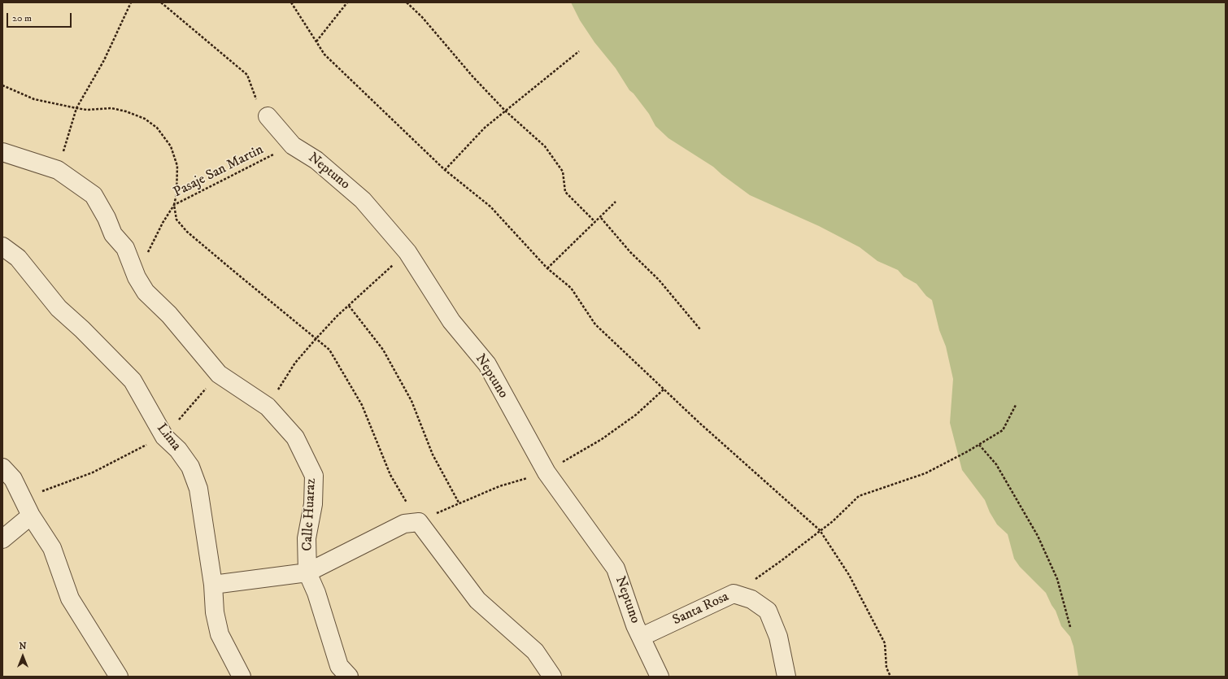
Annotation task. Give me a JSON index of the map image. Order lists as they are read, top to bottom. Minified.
{"streets":{"street":["Neptuno","Lima","Calle Huaraz","Santa Rosa"],"path":["Pasaje San Martin"]},"crossings":[["Pasaje San Martin","Neptuno"],["Pasaje San Martin","Calle Huaraz"],["Neptuno","Santa Rosa"]],"scale_bar":"20 m","north":"top"}
